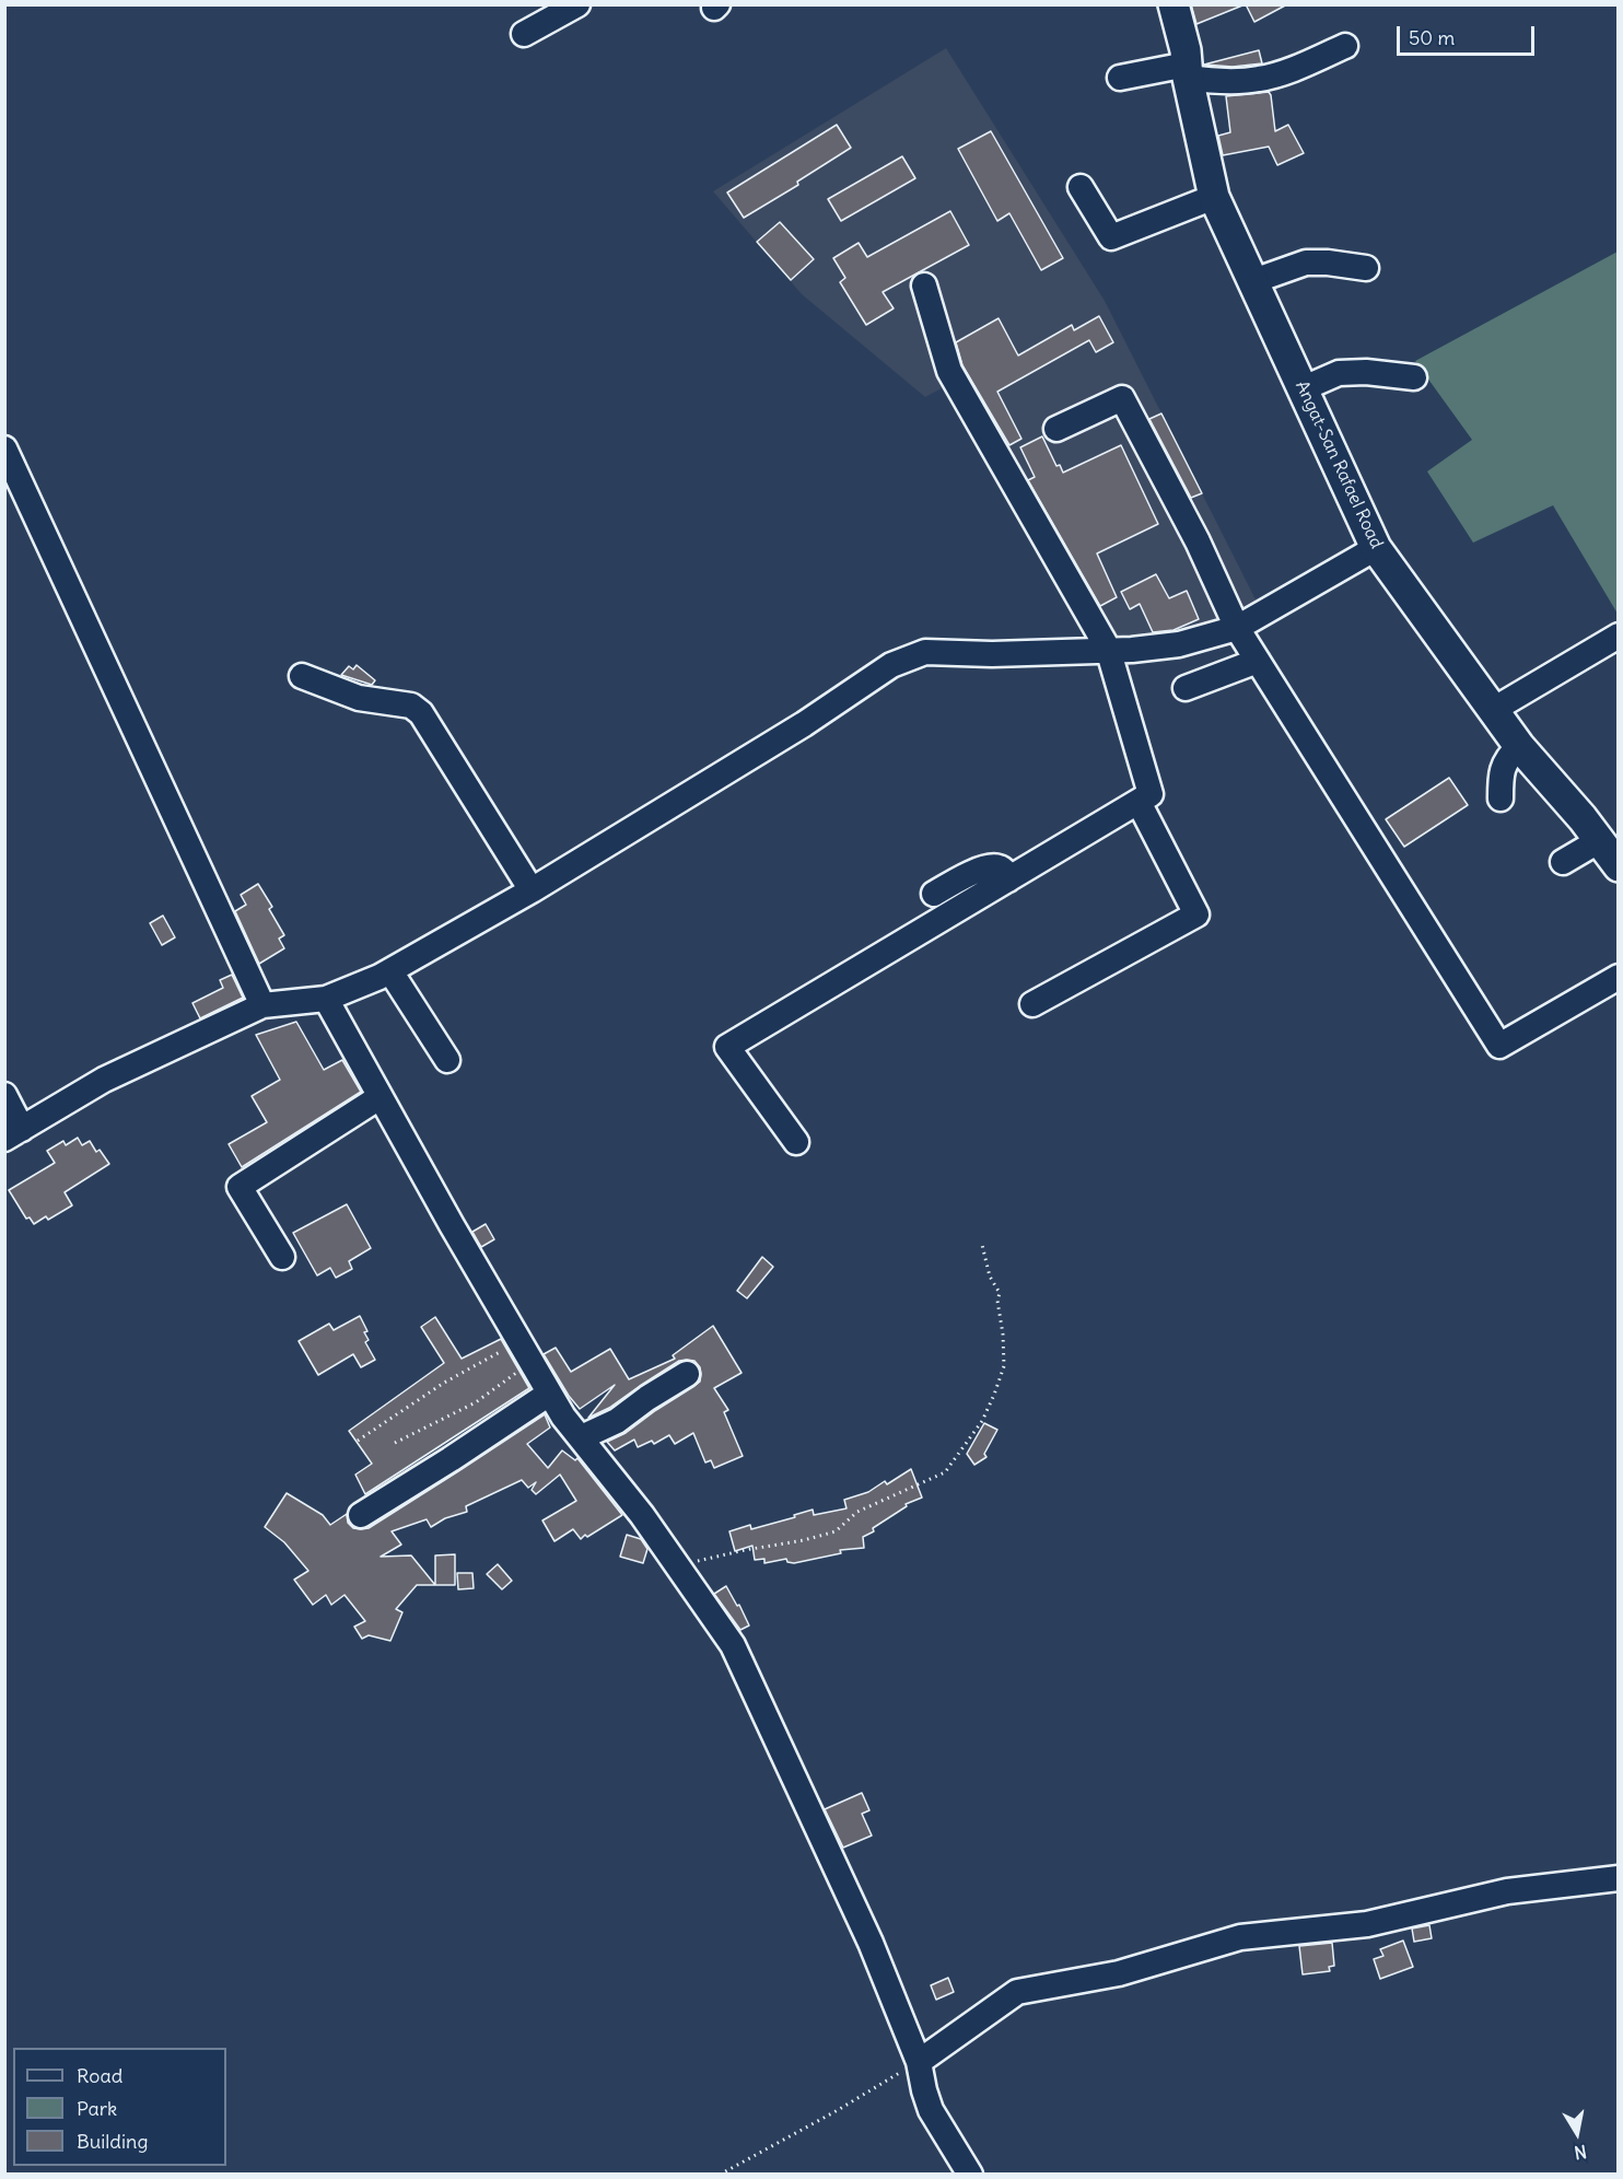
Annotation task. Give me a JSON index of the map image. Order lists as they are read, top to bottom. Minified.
{"streets":{"main road":["Angat-San Rafael Road"]},"legend":["Road","Park","Building"],"scale_bar":"50 m","north":"bottom"}
